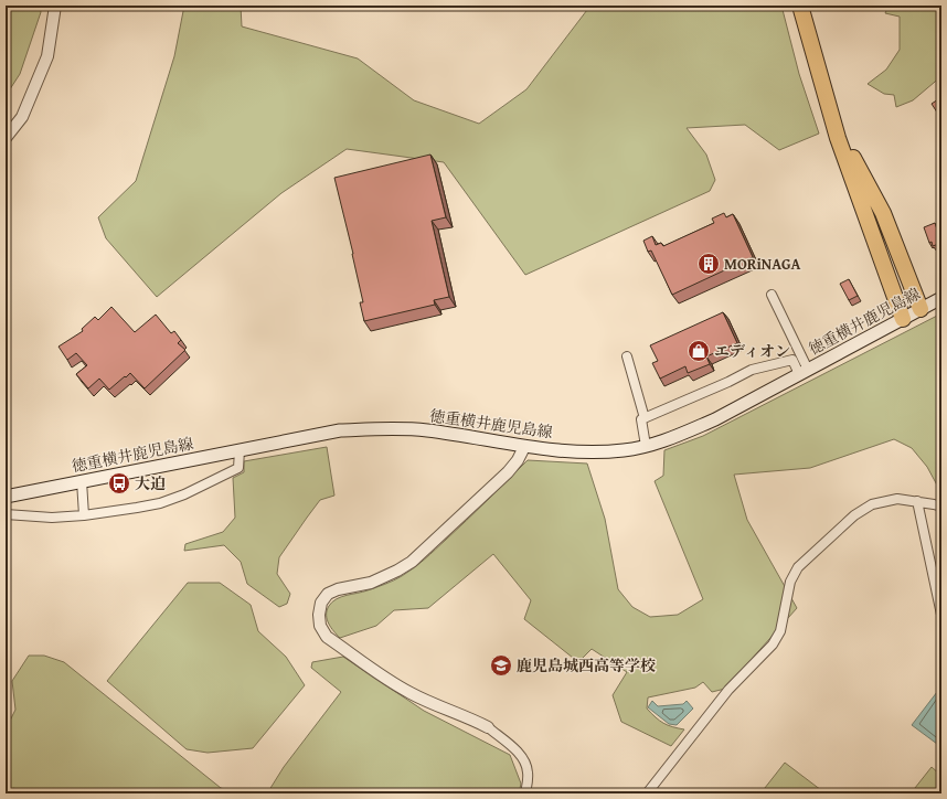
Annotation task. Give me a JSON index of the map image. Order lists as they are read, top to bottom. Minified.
{"streets":{"main road":["徳重横井鹿児島線"]},"places":{"building":["MORiNAGA"],"shop":["エディオン"],"bus stop":["大迫"],"school or university":["鹿児島城西高等学校"]}}
